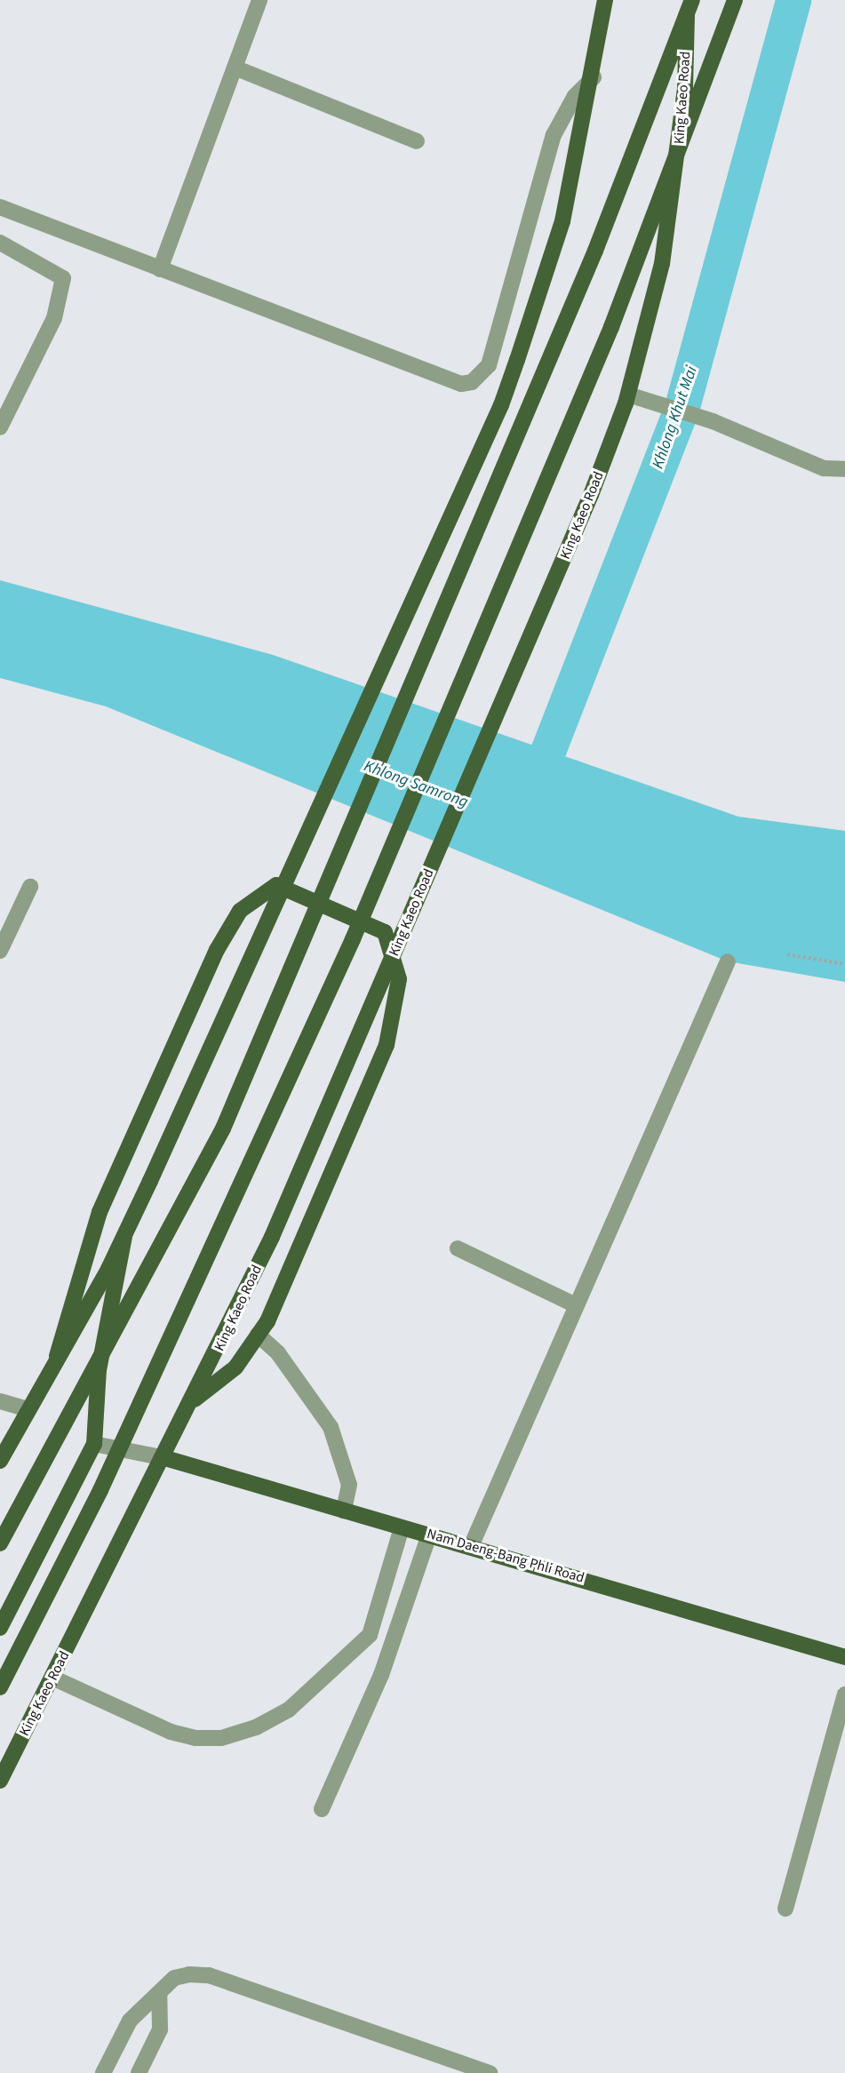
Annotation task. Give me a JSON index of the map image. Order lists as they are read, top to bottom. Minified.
{"streets":{"main road":["King Kaeo Road","Nam Daeng-Bang Phli Road"]},"crossings":[["King Kaeo Road","Nam Daeng-Bang Phli Road"]],"water":["Khlong Khut Mai","Khlong Samrong"]}
